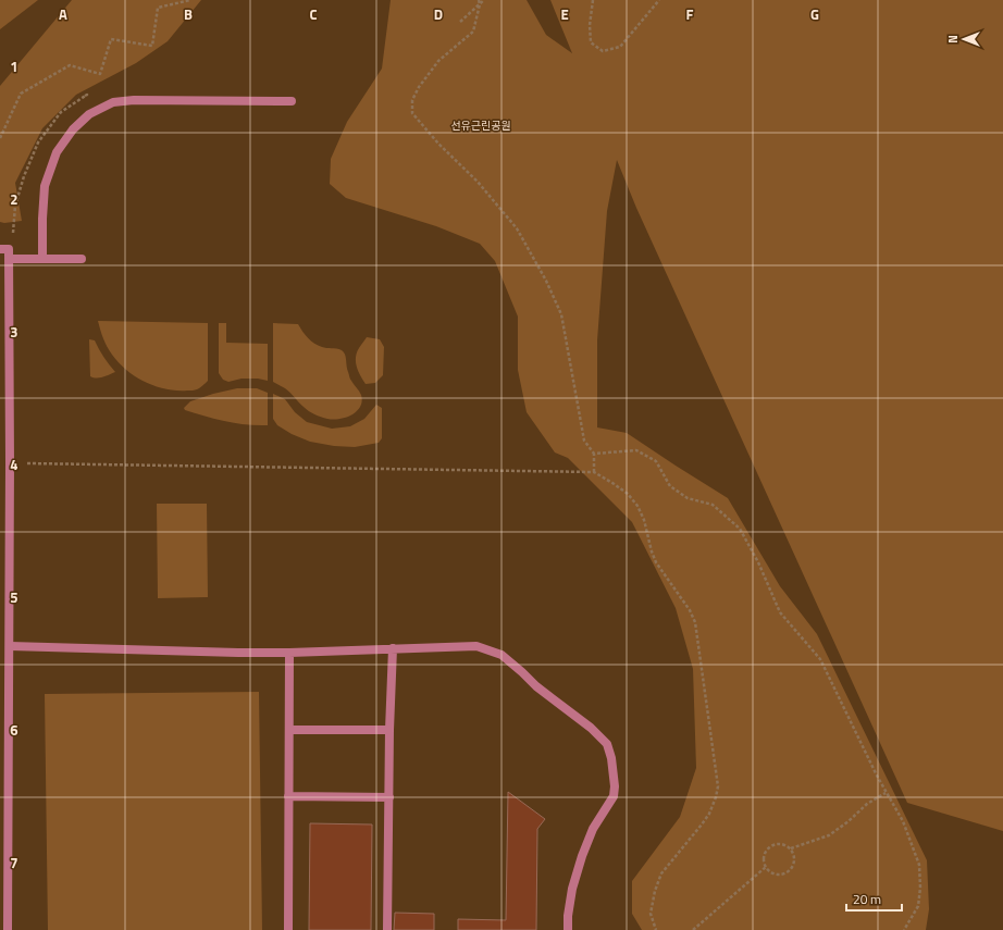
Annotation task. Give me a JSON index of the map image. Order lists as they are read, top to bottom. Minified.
{"parks":["선유근린공원"],"scale_bar":"20 m","north":"left","grid":{"columns":["A","B","C","D","E","F","G"],"rows":["1","2","3","4","5","6","7"]}}
